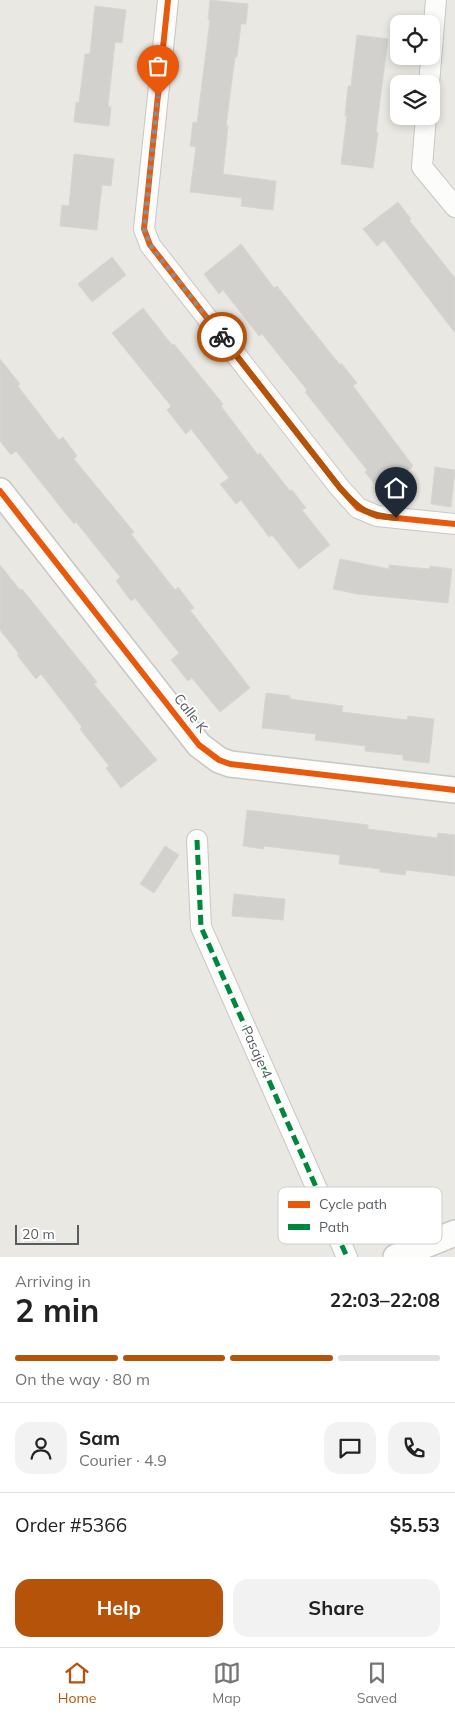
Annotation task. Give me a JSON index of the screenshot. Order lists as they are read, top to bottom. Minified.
{"streets":{"street":["Calle K","Pasaje 4"]},"legend":["Cycle path","Path"],"scale_bar":"20 m","page":{"scale":"20 m","heading":["2 min","Arriving in","22:03–22:08"],"panel":["Sam","Courier · 4.9","Order #5366","$5.53"],"bar":"On the way · 80 m","buttons":["Help","Share"],"tabs":["Home","Map","Saved"]}}
